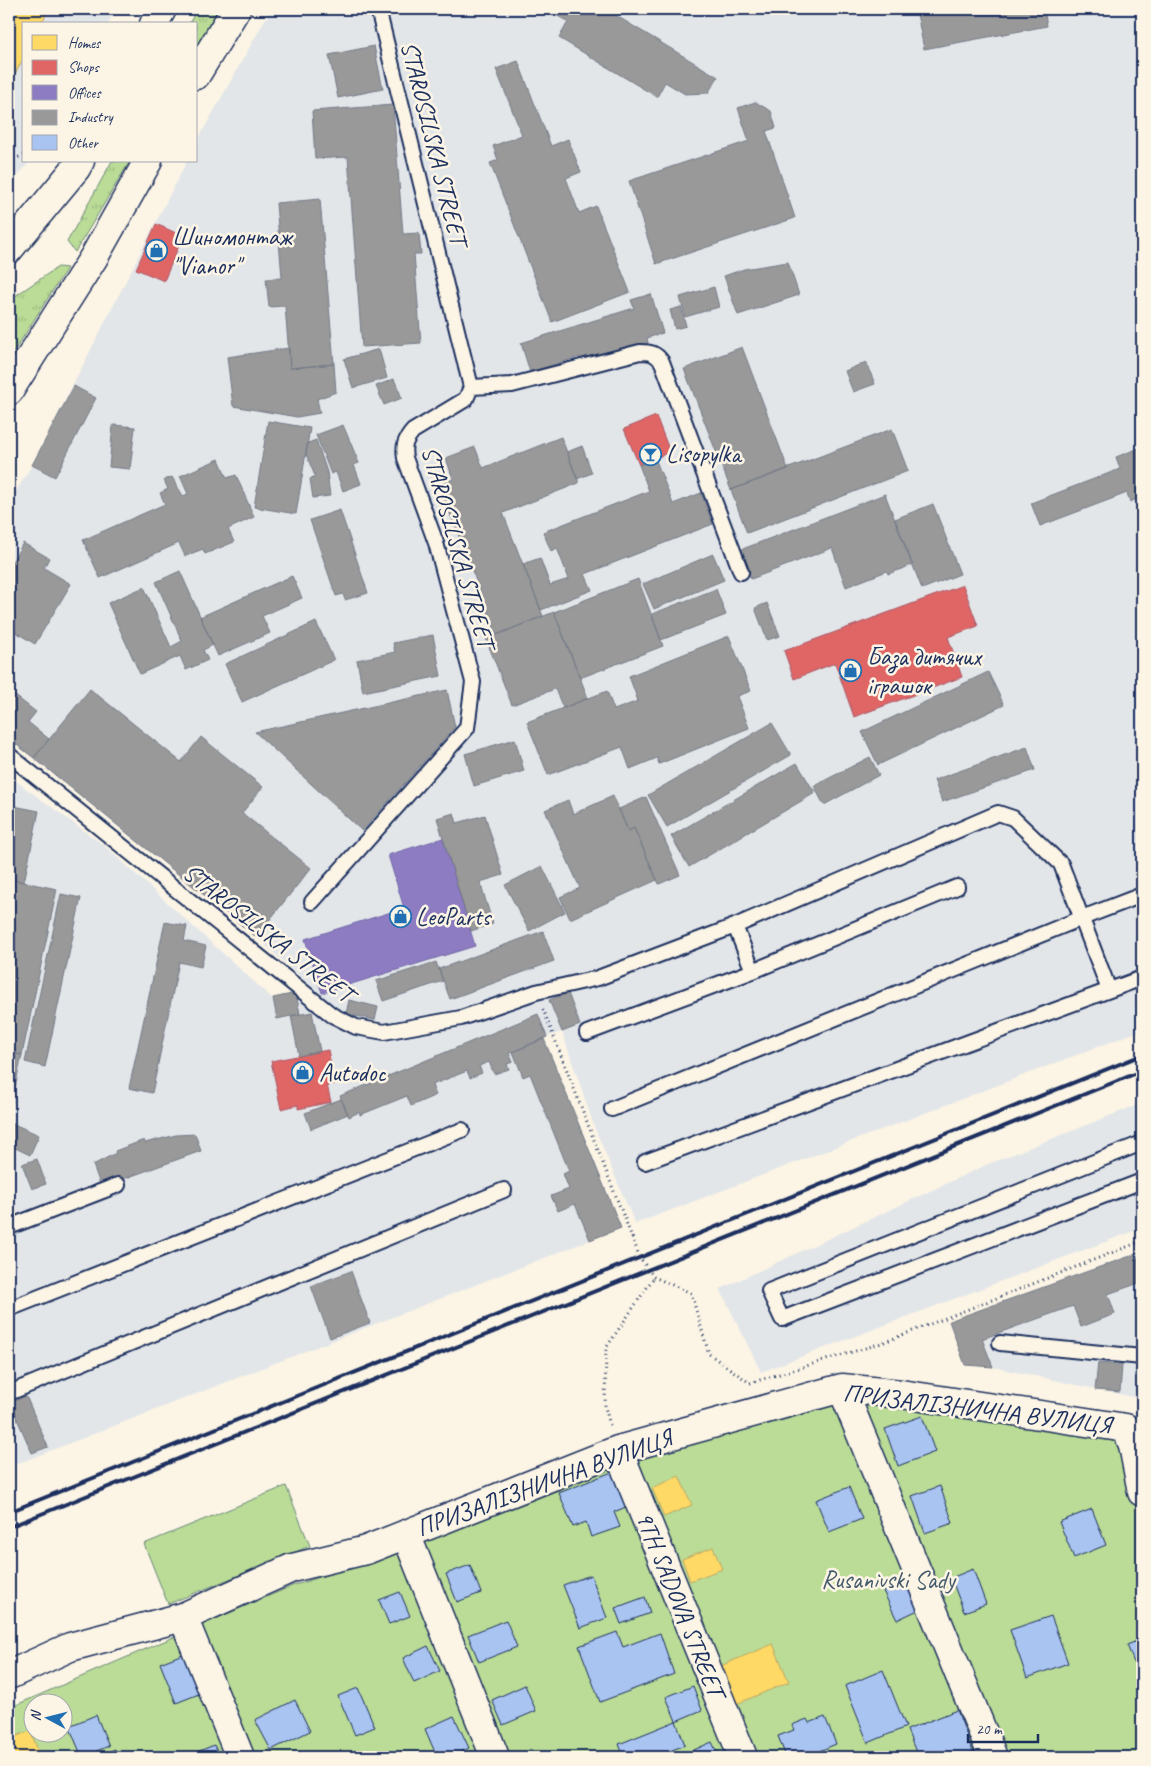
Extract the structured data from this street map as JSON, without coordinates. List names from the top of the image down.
{
  "streets": {
    "street": ["ПРИЗАЛІЗНИЧНА ВУЛИЦЯ", "9TH SADOVA STREET"],
    "lane": ["STAROSILSKA STREET"]
  },
  "crossings": [
    ["ПРИЗАЛІЗНИЧНА ВУЛИЦЯ", "9TH SADOVA STREET"]
  ],
  "parks": ["Rusanivski Sady"],
  "places": {
    "shop": [
      "Шиномонтаж \"Vianor\"",
      "База дитячих іграшок",
      "LeoParts",
      "Autodoc"
    ],
    "bar": ["Lisopylka"]
  },
  "legend": [
    "Homes",
    "Shops",
    "Offices",
    "Industry",
    "Other"
  ],
  "scale_bar": "20 m",
  "north": "left"
}
